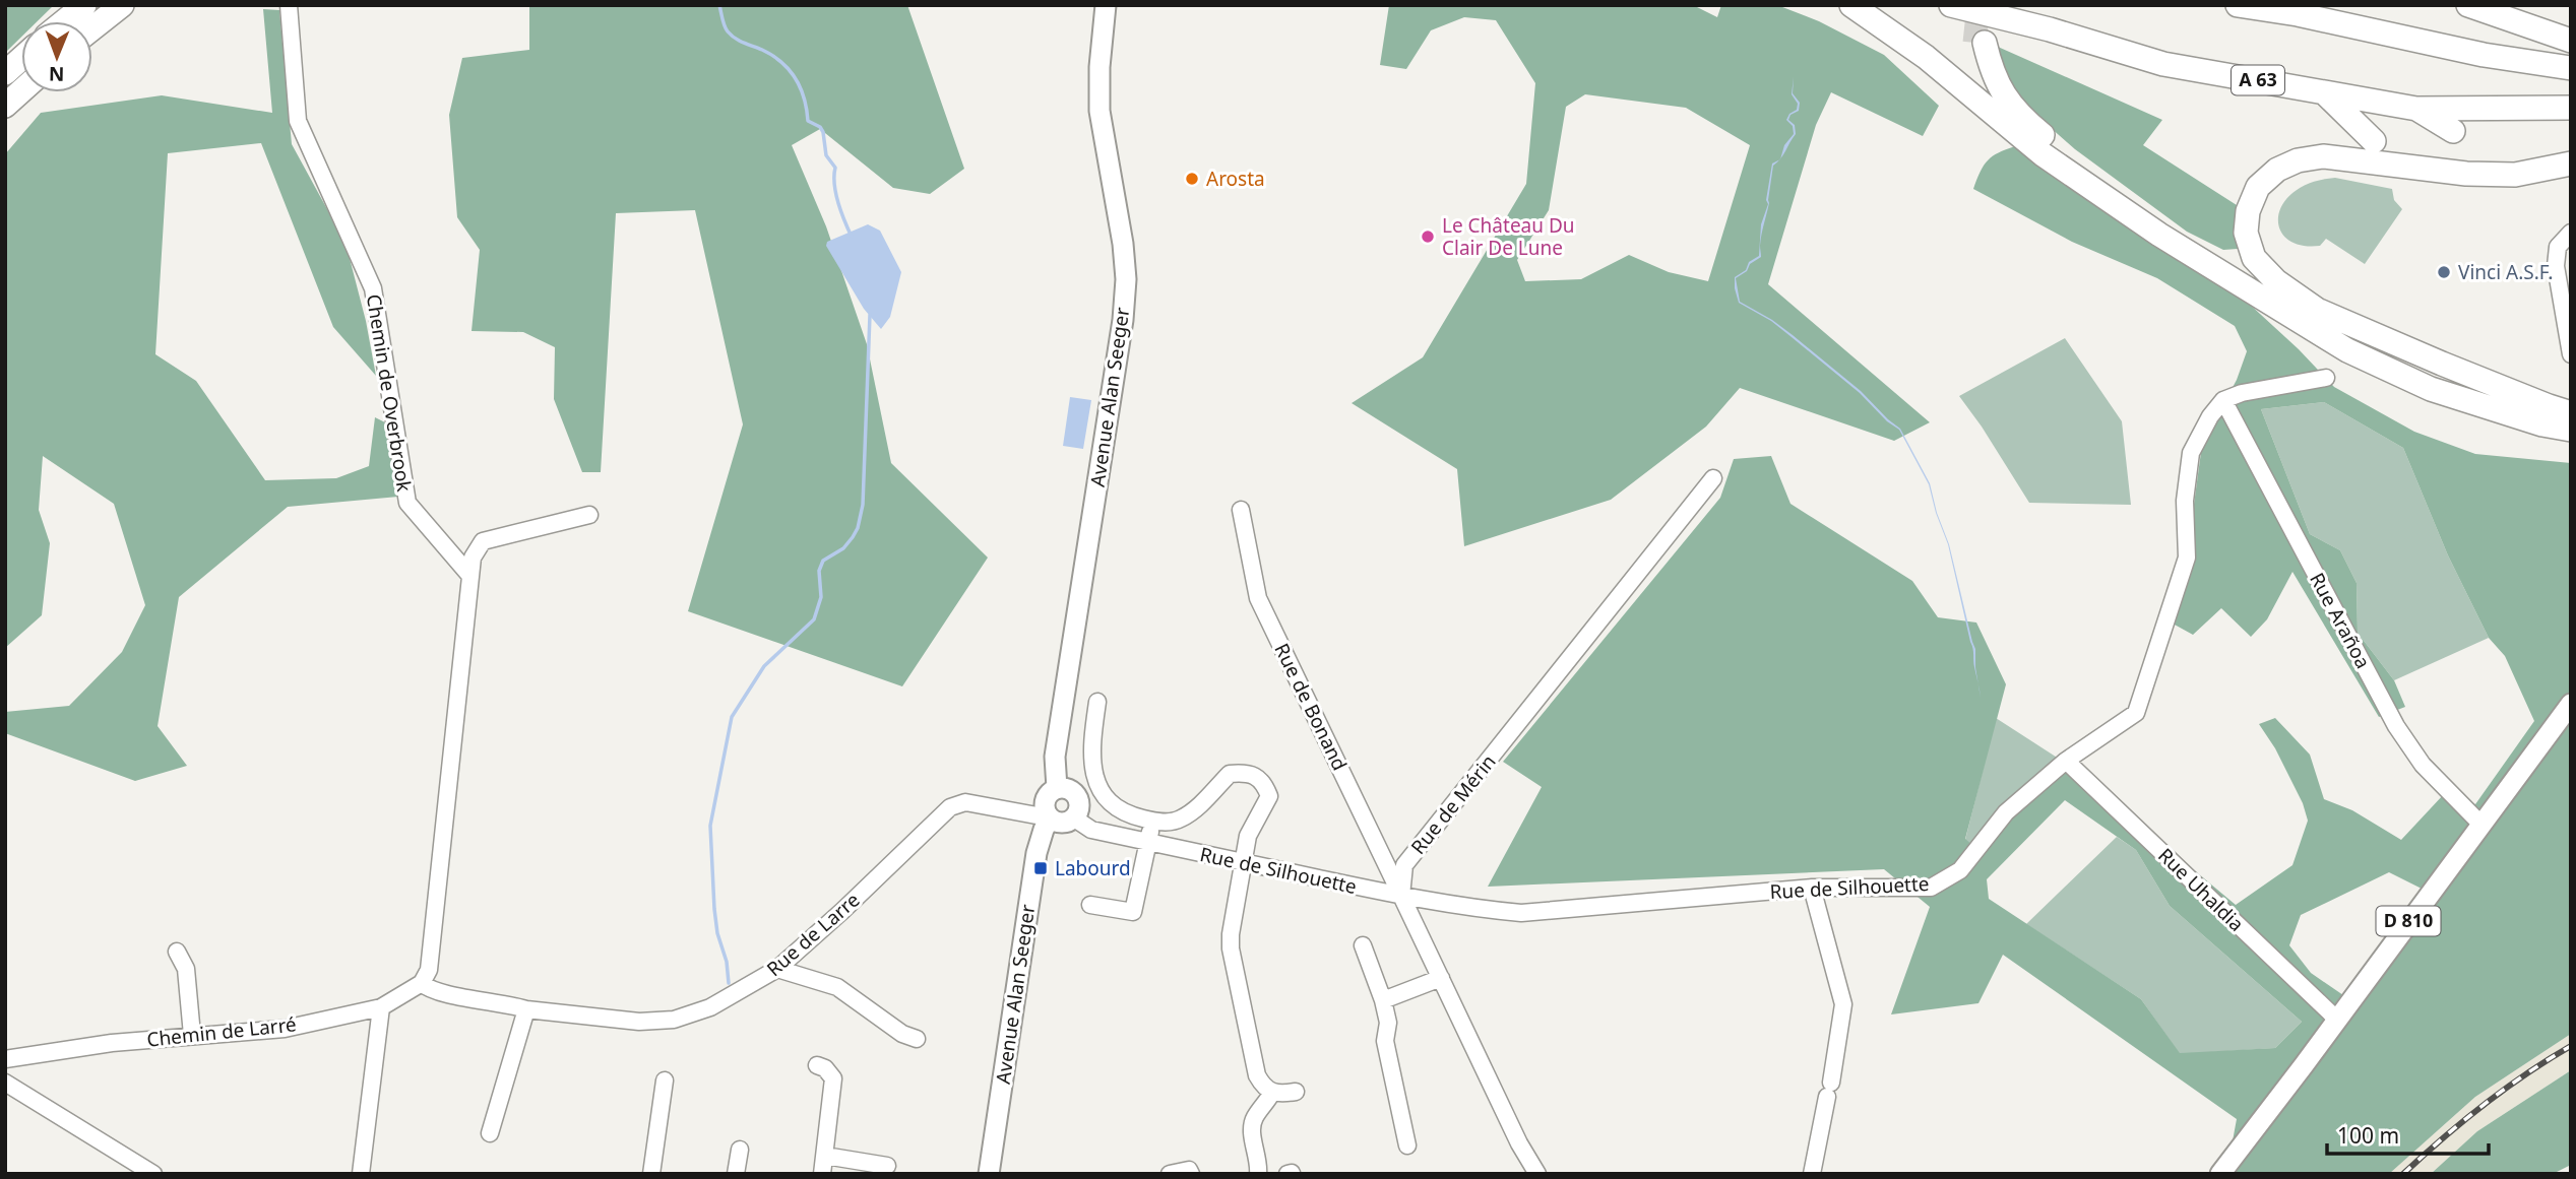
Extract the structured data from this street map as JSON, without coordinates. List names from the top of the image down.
{
  "streets": {
    "highway": ["A 63"],
    "main road": ["Avenue Alan Seeger", "D 810"],
    "street": [
      "Chemin de Overbrook",
      "Rue Arañoa",
      "Rue de Bonand",
      "Rue de Mérin",
      "Rue de Silhouette",
      "Rue Uhaldia",
      "Rue de Larre",
      "Chemin de Larré"
    ]
  },
  "crossings": [
    ["Avenue Alan Seeger", "Rue de Silhouette"],
    ["Avenue Alan Seeger", "Rue de Larre"],
    ["Rue Arañoa", "Rue de Silhouette"],
    ["Rue Arañoa", "D 810"],
    ["Rue de Bonand", "Rue de Mérin"],
    ["Rue de Bonand", "Rue de Silhouette"],
    ["Rue de Mérin", "Rue de Silhouette"],
    ["Rue de Silhouette", "Rue Uhaldia"],
    ["Rue de Silhouette", "Rue de Larre"],
    ["Rue Uhaldia", "D 810"]
  ],
  "places": {
    "other": ["Arosta", "Le Château Du Clair De Lune", "Vinci A.S.F."],
    "transit": ["Labourd"]
  },
  "scale_bar": "100 m",
  "north": "bottom"
}
